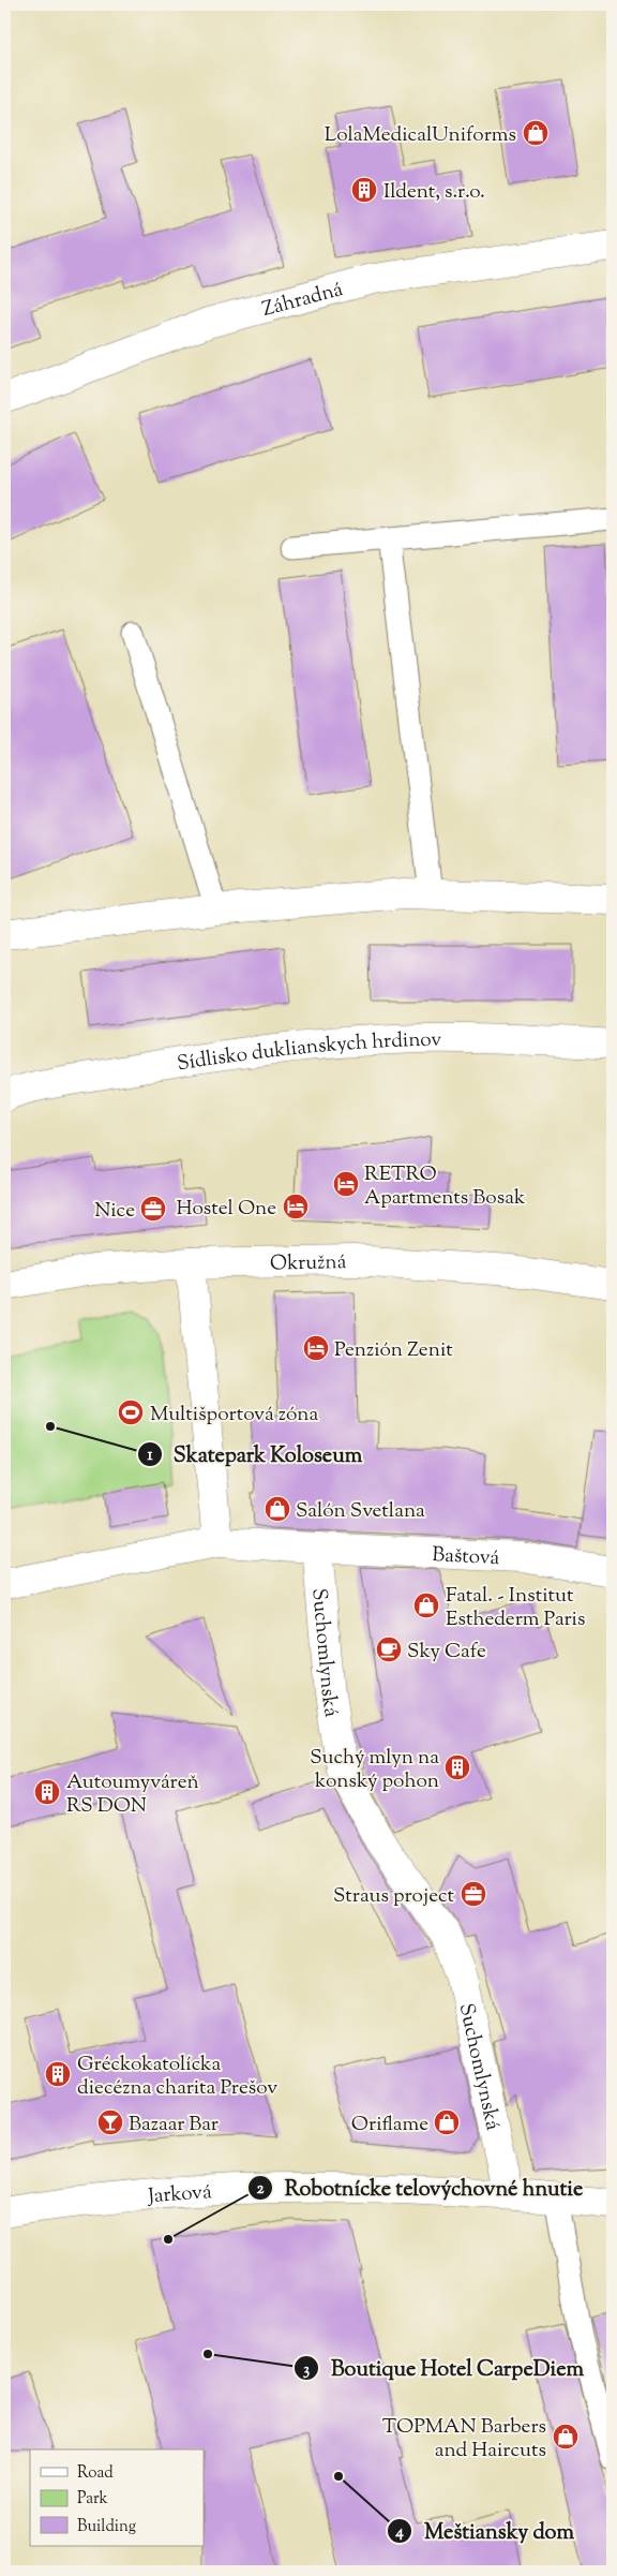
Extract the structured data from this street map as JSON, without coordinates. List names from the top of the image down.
{
  "streets": {
    "street": [
      "Záhradná",
      "Sídlisko duklianskych hrdinov",
      "Okružná",
      "Baštová",
      "Suchomlynská",
      "Jarková"
    ]
  },
  "crossings": [
    ["Baštová", "Suchomlynská"],
    ["Suchomlynská", "Jarková"]
  ],
  "places": {
    "shop": [
      "LolaMedicalUniforms",
      "Salón Svetlana",
      "Fatal. - Institut Esthederm Paris",
      "Oriflame",
      "TOPMAN Barbers and Haircuts"
    ],
    "building": [
      "Ildent, s.r.o.",
      "Suchý mlyn na konský pohon",
      "Autoumyváreň RS DON",
      "Gréckokatolícka diecézna charita Prešov"
    ],
    "hotel": ["RETRO Apartments Bosak", "Hostel One", "Penzión Zenit"],
    "office": ["Nice", "Straus project"],
    "sports": ["Multišportová zóna"],
    "other": [
      "Skatepark Koloseum",
      "Robotnícke telovýchovné hnutie",
      "Boutique Hotel CarpeDiem",
      "Meštiansky dom"
    ],
    "cafe": ["Sky Cafe"],
    "bar": ["Bazaar Bar"]
  },
  "legend": ["Road", "Park", "Building"]
}
